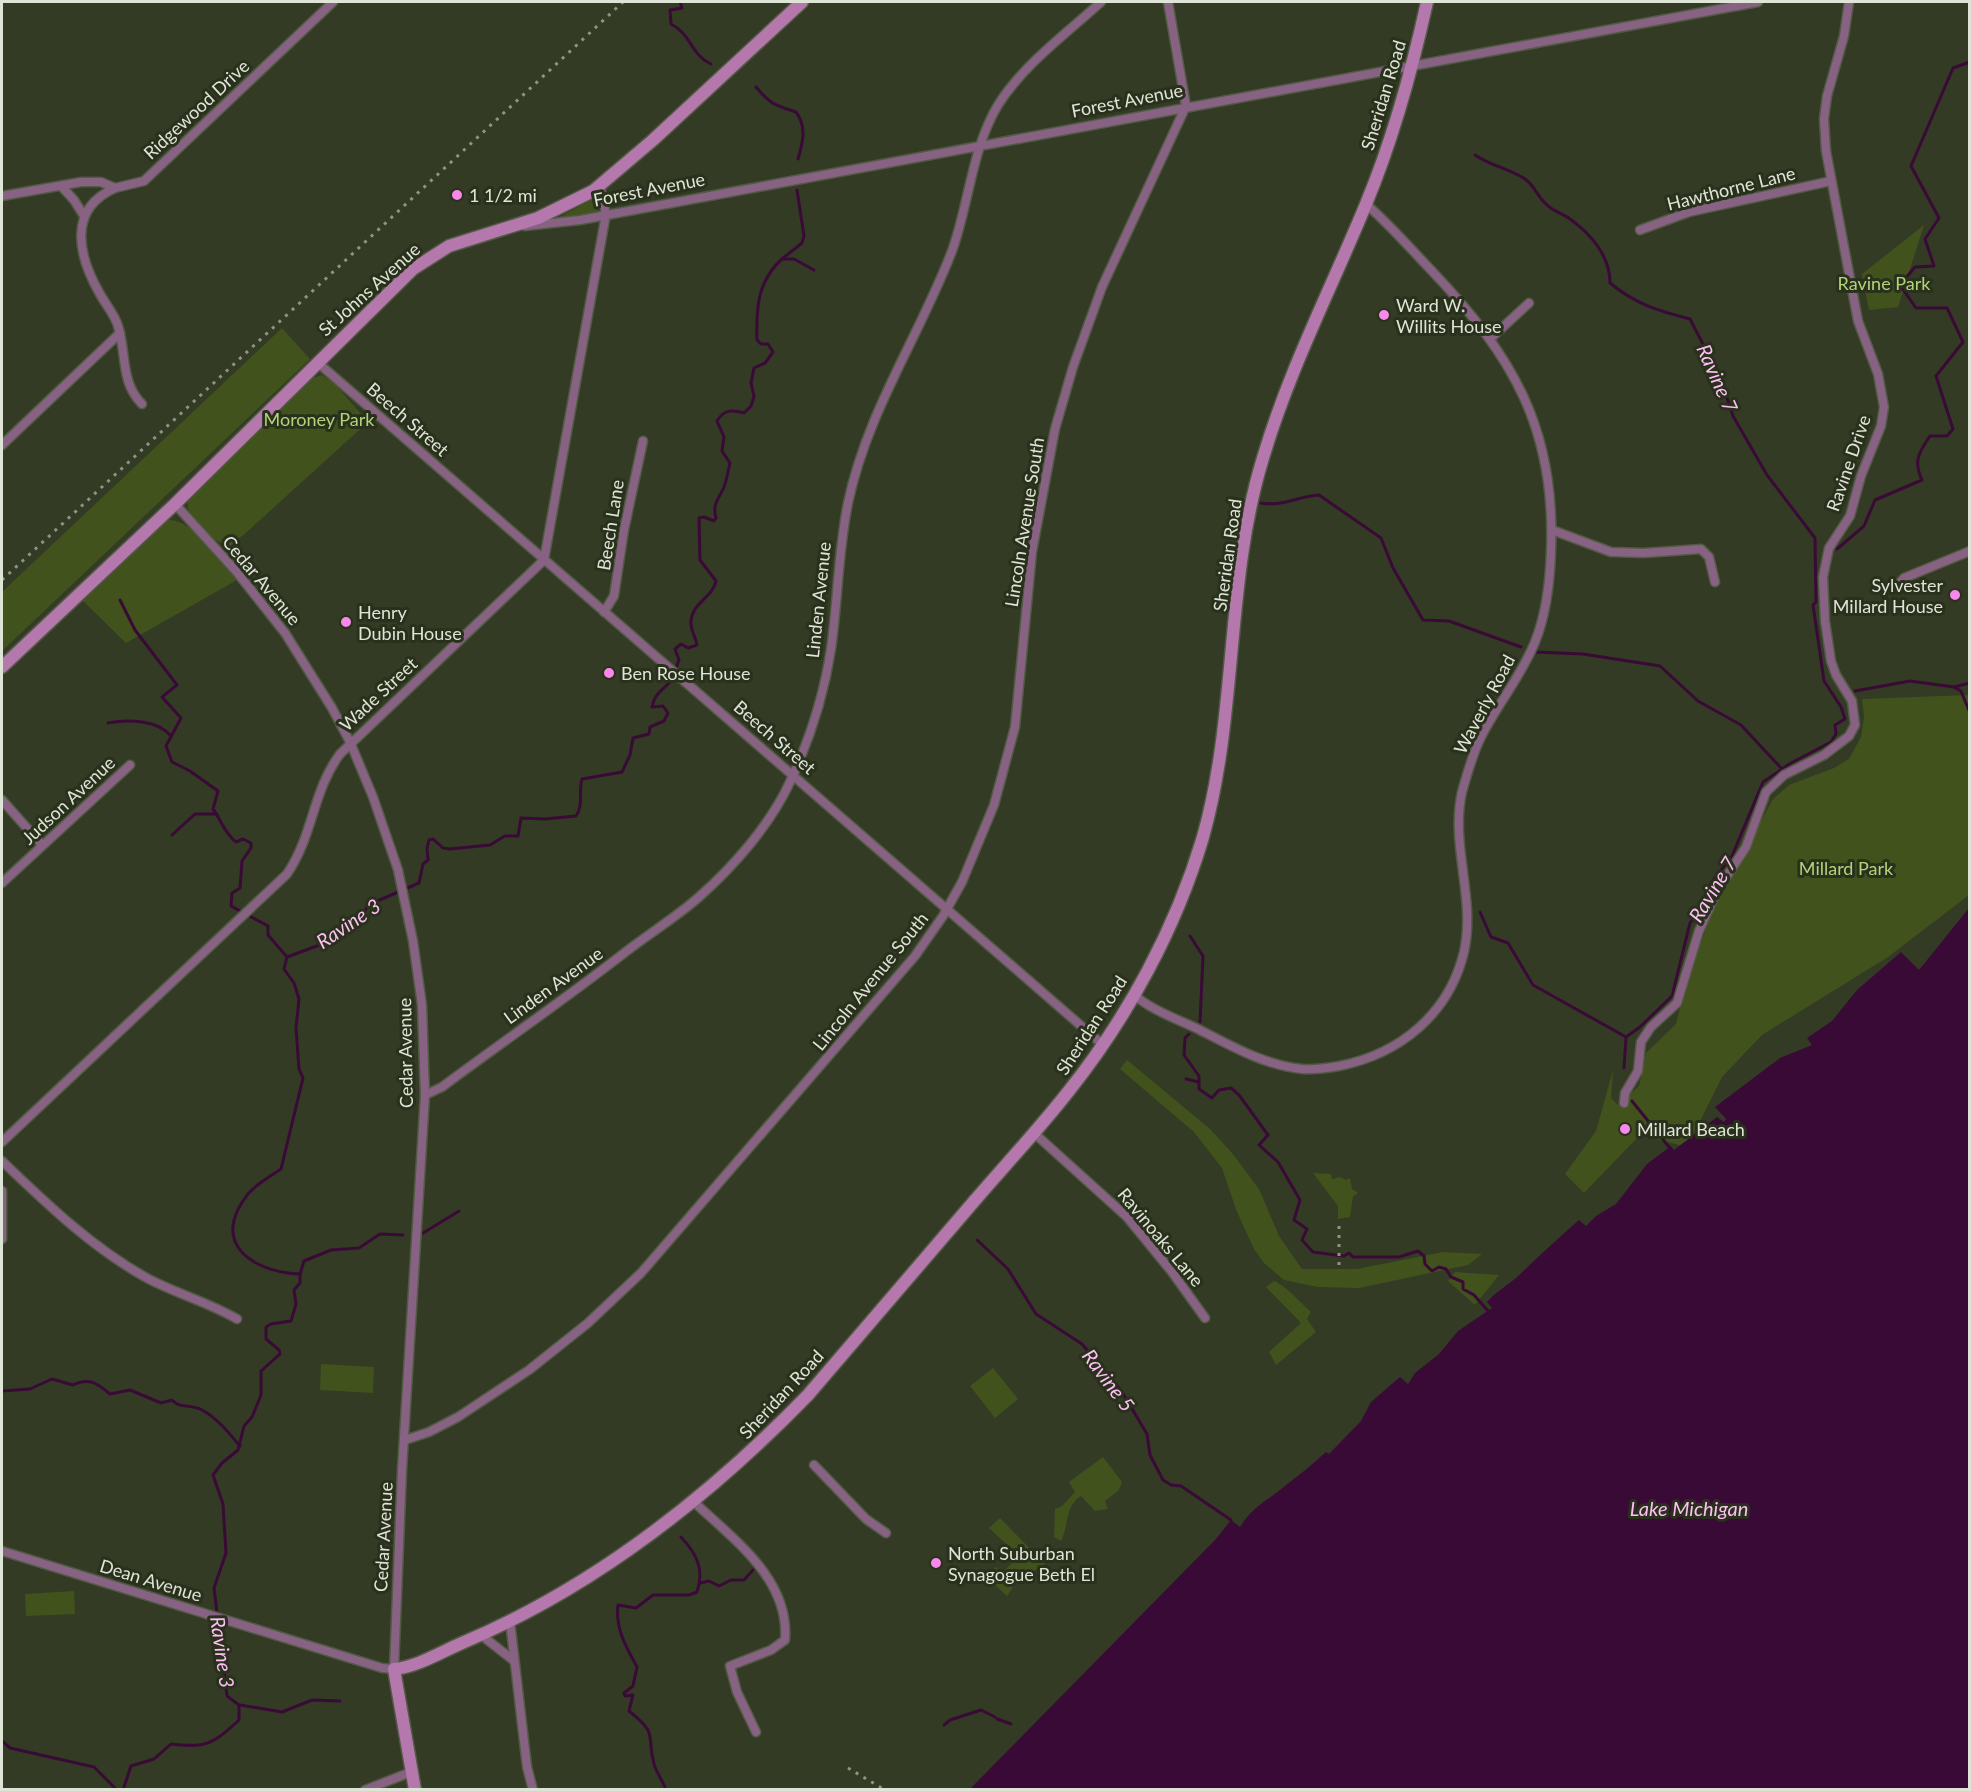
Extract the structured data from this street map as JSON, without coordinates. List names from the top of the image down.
{
  "streets": {
    "street": [
      "Sheridan Road",
      "Forest Avenue",
      "Ridgewood Drive",
      "Hawthorne Lane",
      "St Johns Avenue",
      "Beech Street",
      "Ravine Drive",
      "Lincoln Avenue South",
      "Beech Lane",
      "Cedar Avenue",
      "Linden Avenue",
      "Wade Street",
      "Waverly Road",
      "Judson Avenue",
      "Ravinoaks Lane",
      "Dean Avenue"
    ]
  },
  "crossings": [
    ["Sheridan Road", "Forest Avenue"],
    ["Sheridan Road", "Beech Street"],
    ["Sheridan Road", "Cedar Avenue"],
    ["Sheridan Road", "Waverly Road"],
    ["Sheridan Road", "Ravinoaks Lane"],
    ["Sheridan Road", "Dean Avenue"],
    ["Forest Avenue", "St Johns Avenue"],
    ["Forest Avenue", "Lincoln Avenue South"],
    ["Forest Avenue", "Linden Avenue"],
    ["Hawthorne Lane", "Ravine Drive"],
    ["St Johns Avenue", "Beech Street"],
    ["St Johns Avenue", "Cedar Avenue"],
    ["Beech Street", "Lincoln Avenue South"],
    ["Beech Street", "Beech Lane"],
    ["Beech Street", "Linden Avenue"],
    ["Beech Street", "Wade Street"],
    ["Lincoln Avenue South", "Cedar Avenue"],
    ["Cedar Avenue", "Linden Avenue"],
    ["Cedar Avenue", "Wade Street"],
    ["Cedar Avenue", "Dean Avenue"]
  ],
  "water": [
    "Ravine 7",
    "Ravine 3",
    "Ravine 5",
    "Lake Michigan"
  ],
  "parks": ["Ravine Park", "Moroney Park", "Millard Park"],
  "places": [
    "1 1/2 mi",
    "Ward W. Willits House",
    "Sylvester Millard House",
    "Henry Dubin House",
    "Ben Rose House",
    "Millard Beach",
    "North Suburban Synagogue Beth El"
  ]
}
